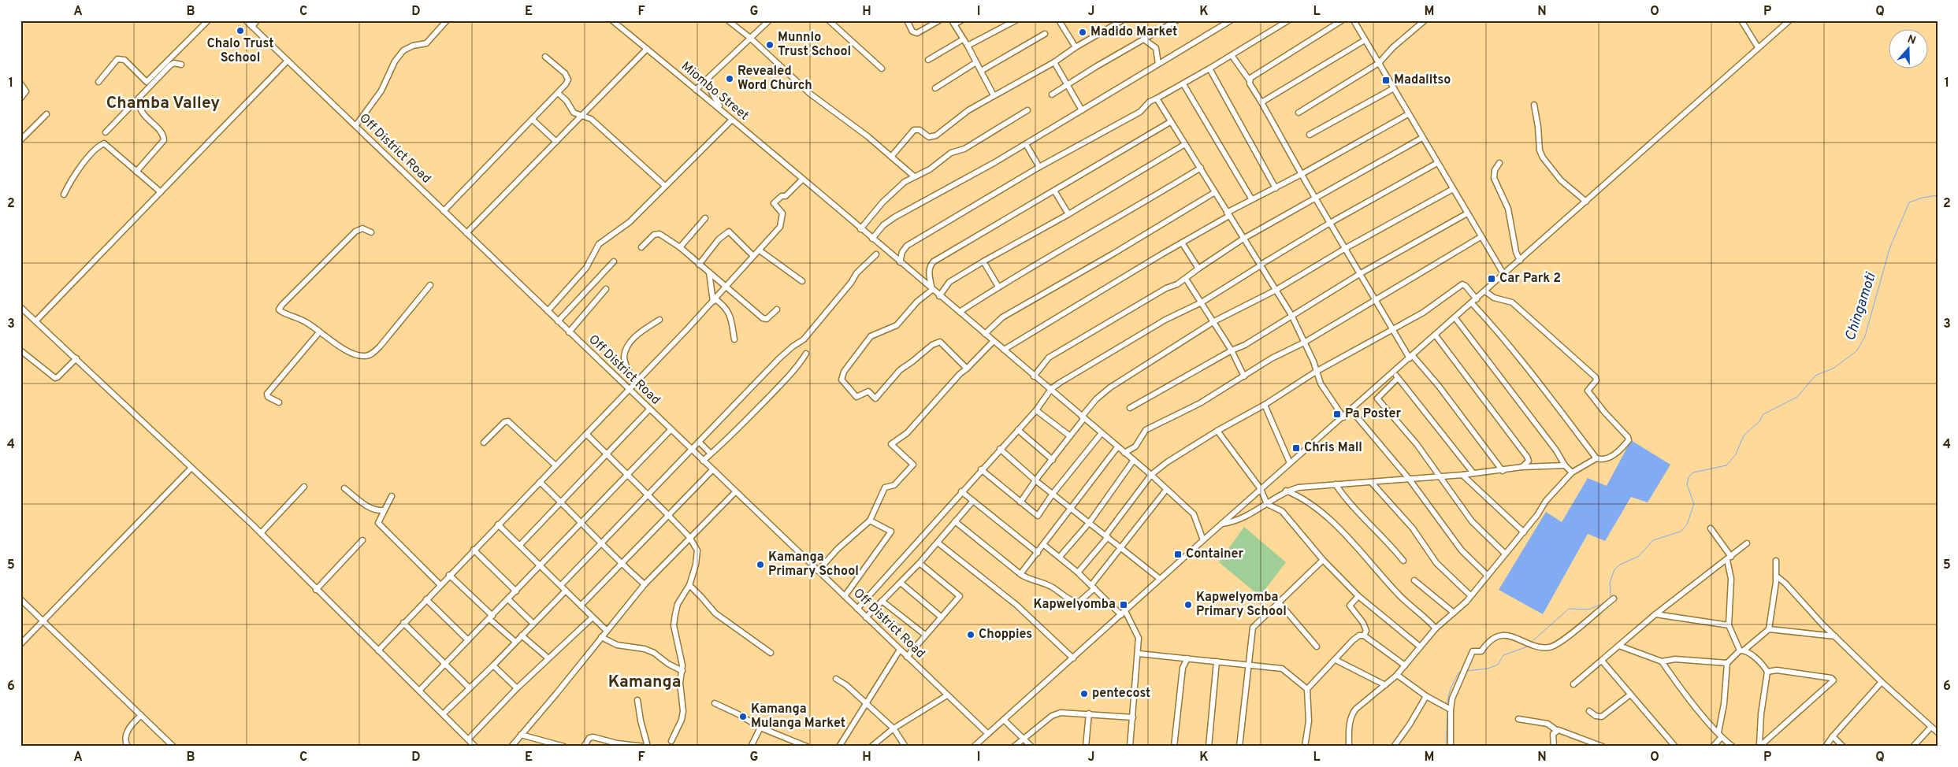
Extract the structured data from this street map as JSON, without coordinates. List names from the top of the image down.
{
  "streets": {
    "street": ["Miombo Street", "Off District Road"]
  },
  "districts": ["Chamba Valley", "Kamanga"],
  "water": ["Chingamoti"],
  "places": {
    "other": [
      "Chalo Trust School",
      "Madido Market",
      "Munnlo Trust School",
      "Revealed Word Church",
      "Kamanga Primary School",
      "Kapwelyomba Primary School",
      "Choppies",
      "pentecost",
      "Kamanga Mulanga Market"
    ],
    "transit": [
      "Madalitso",
      "Car Park 2",
      "Pa Poster",
      "Chris Mall",
      "Container",
      "Kapwelyomba"
    ]
  },
  "north": "top",
  "grid": {
    "columns": [
      "A",
      "B",
      "C",
      "D",
      "E",
      "F",
      "G",
      "H",
      "I",
      "J",
      "K",
      "L",
      "M",
      "N",
      "O",
      "P",
      "Q"
    ],
    "rows": [
      "1",
      "2",
      "3",
      "4",
      "5",
      "6"
    ]
  }
}
